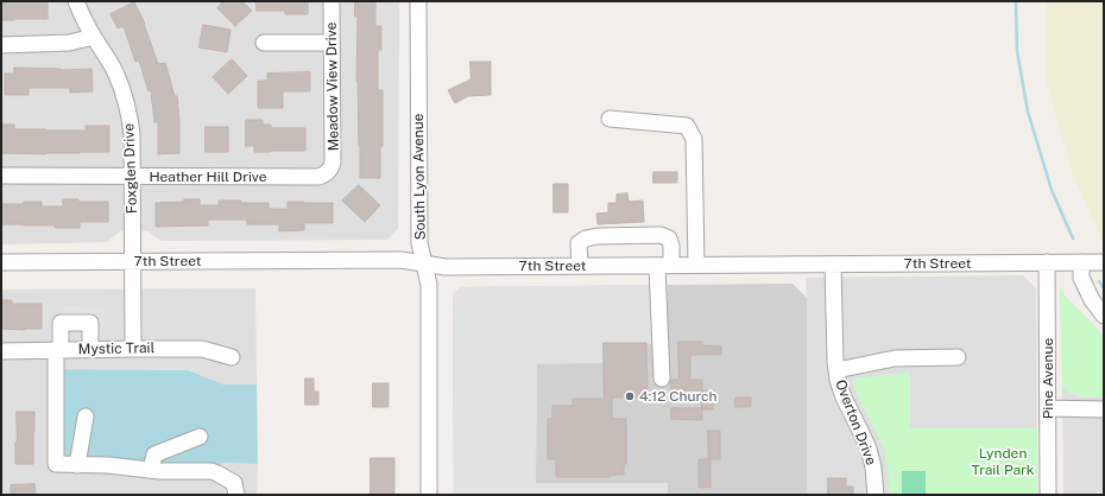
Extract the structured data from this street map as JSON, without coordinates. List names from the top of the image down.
{
  "streets": {
    "street": [
      "Meadow View Drive",
      "Foxglen Drive",
      "Heather Hill Drive",
      "South Lyon Avenue",
      "7th Street",
      "Mystic Trail",
      "Pine Avenue",
      "Overton Drive"
    ]
  },
  "crossings": [
    ["Meadow View Drive", "Heather Hill Drive"],
    ["Foxglen Drive", "Heather Hill Drive"],
    ["Foxglen Drive", "7th Street"],
    ["Foxglen Drive", "Mystic Trail"],
    ["South Lyon Avenue", "7th Street"],
    ["7th Street", "Pine Avenue"],
    ["7th Street", "Overton Drive"]
  ],
  "parks": ["Lynden Trail Park"],
  "places": ["4:12 Church"]
}
